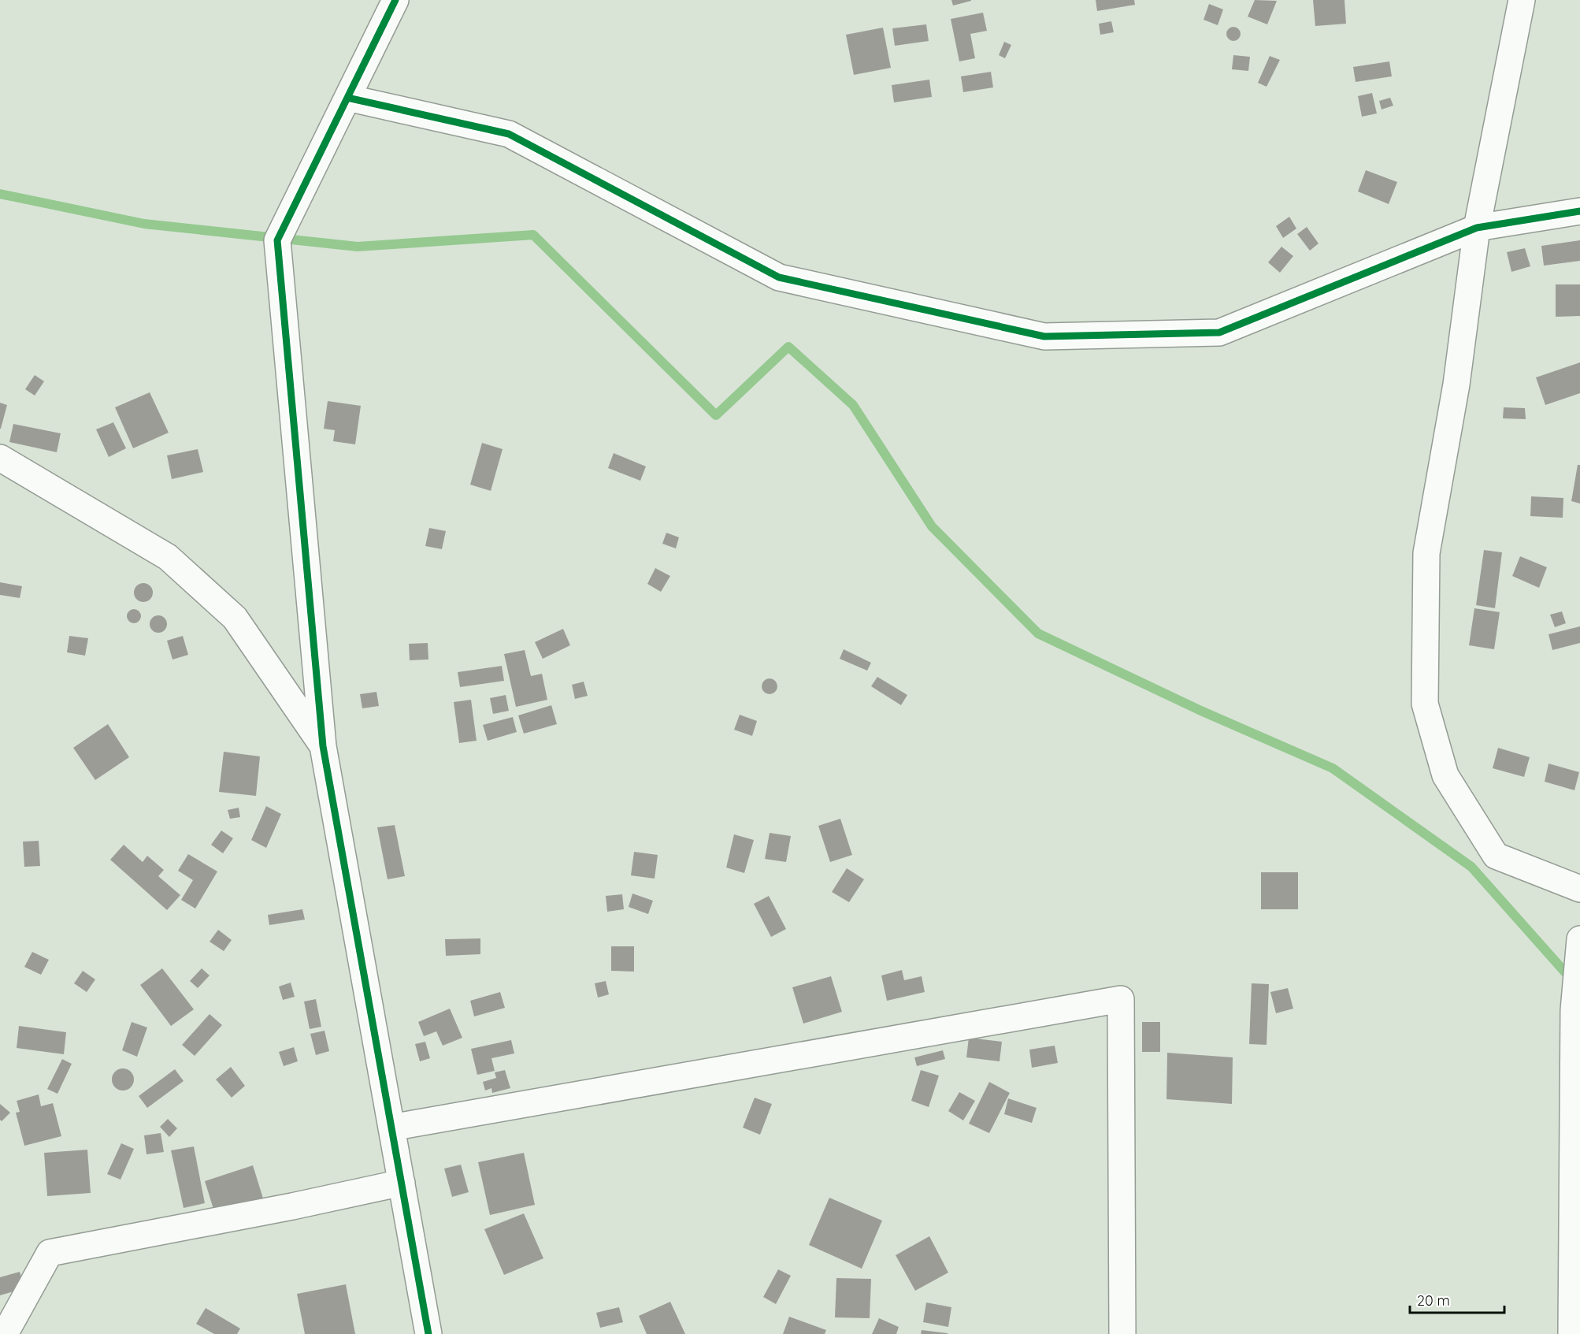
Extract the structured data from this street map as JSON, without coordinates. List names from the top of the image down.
{
  "scale_bar": "20 m"
}
